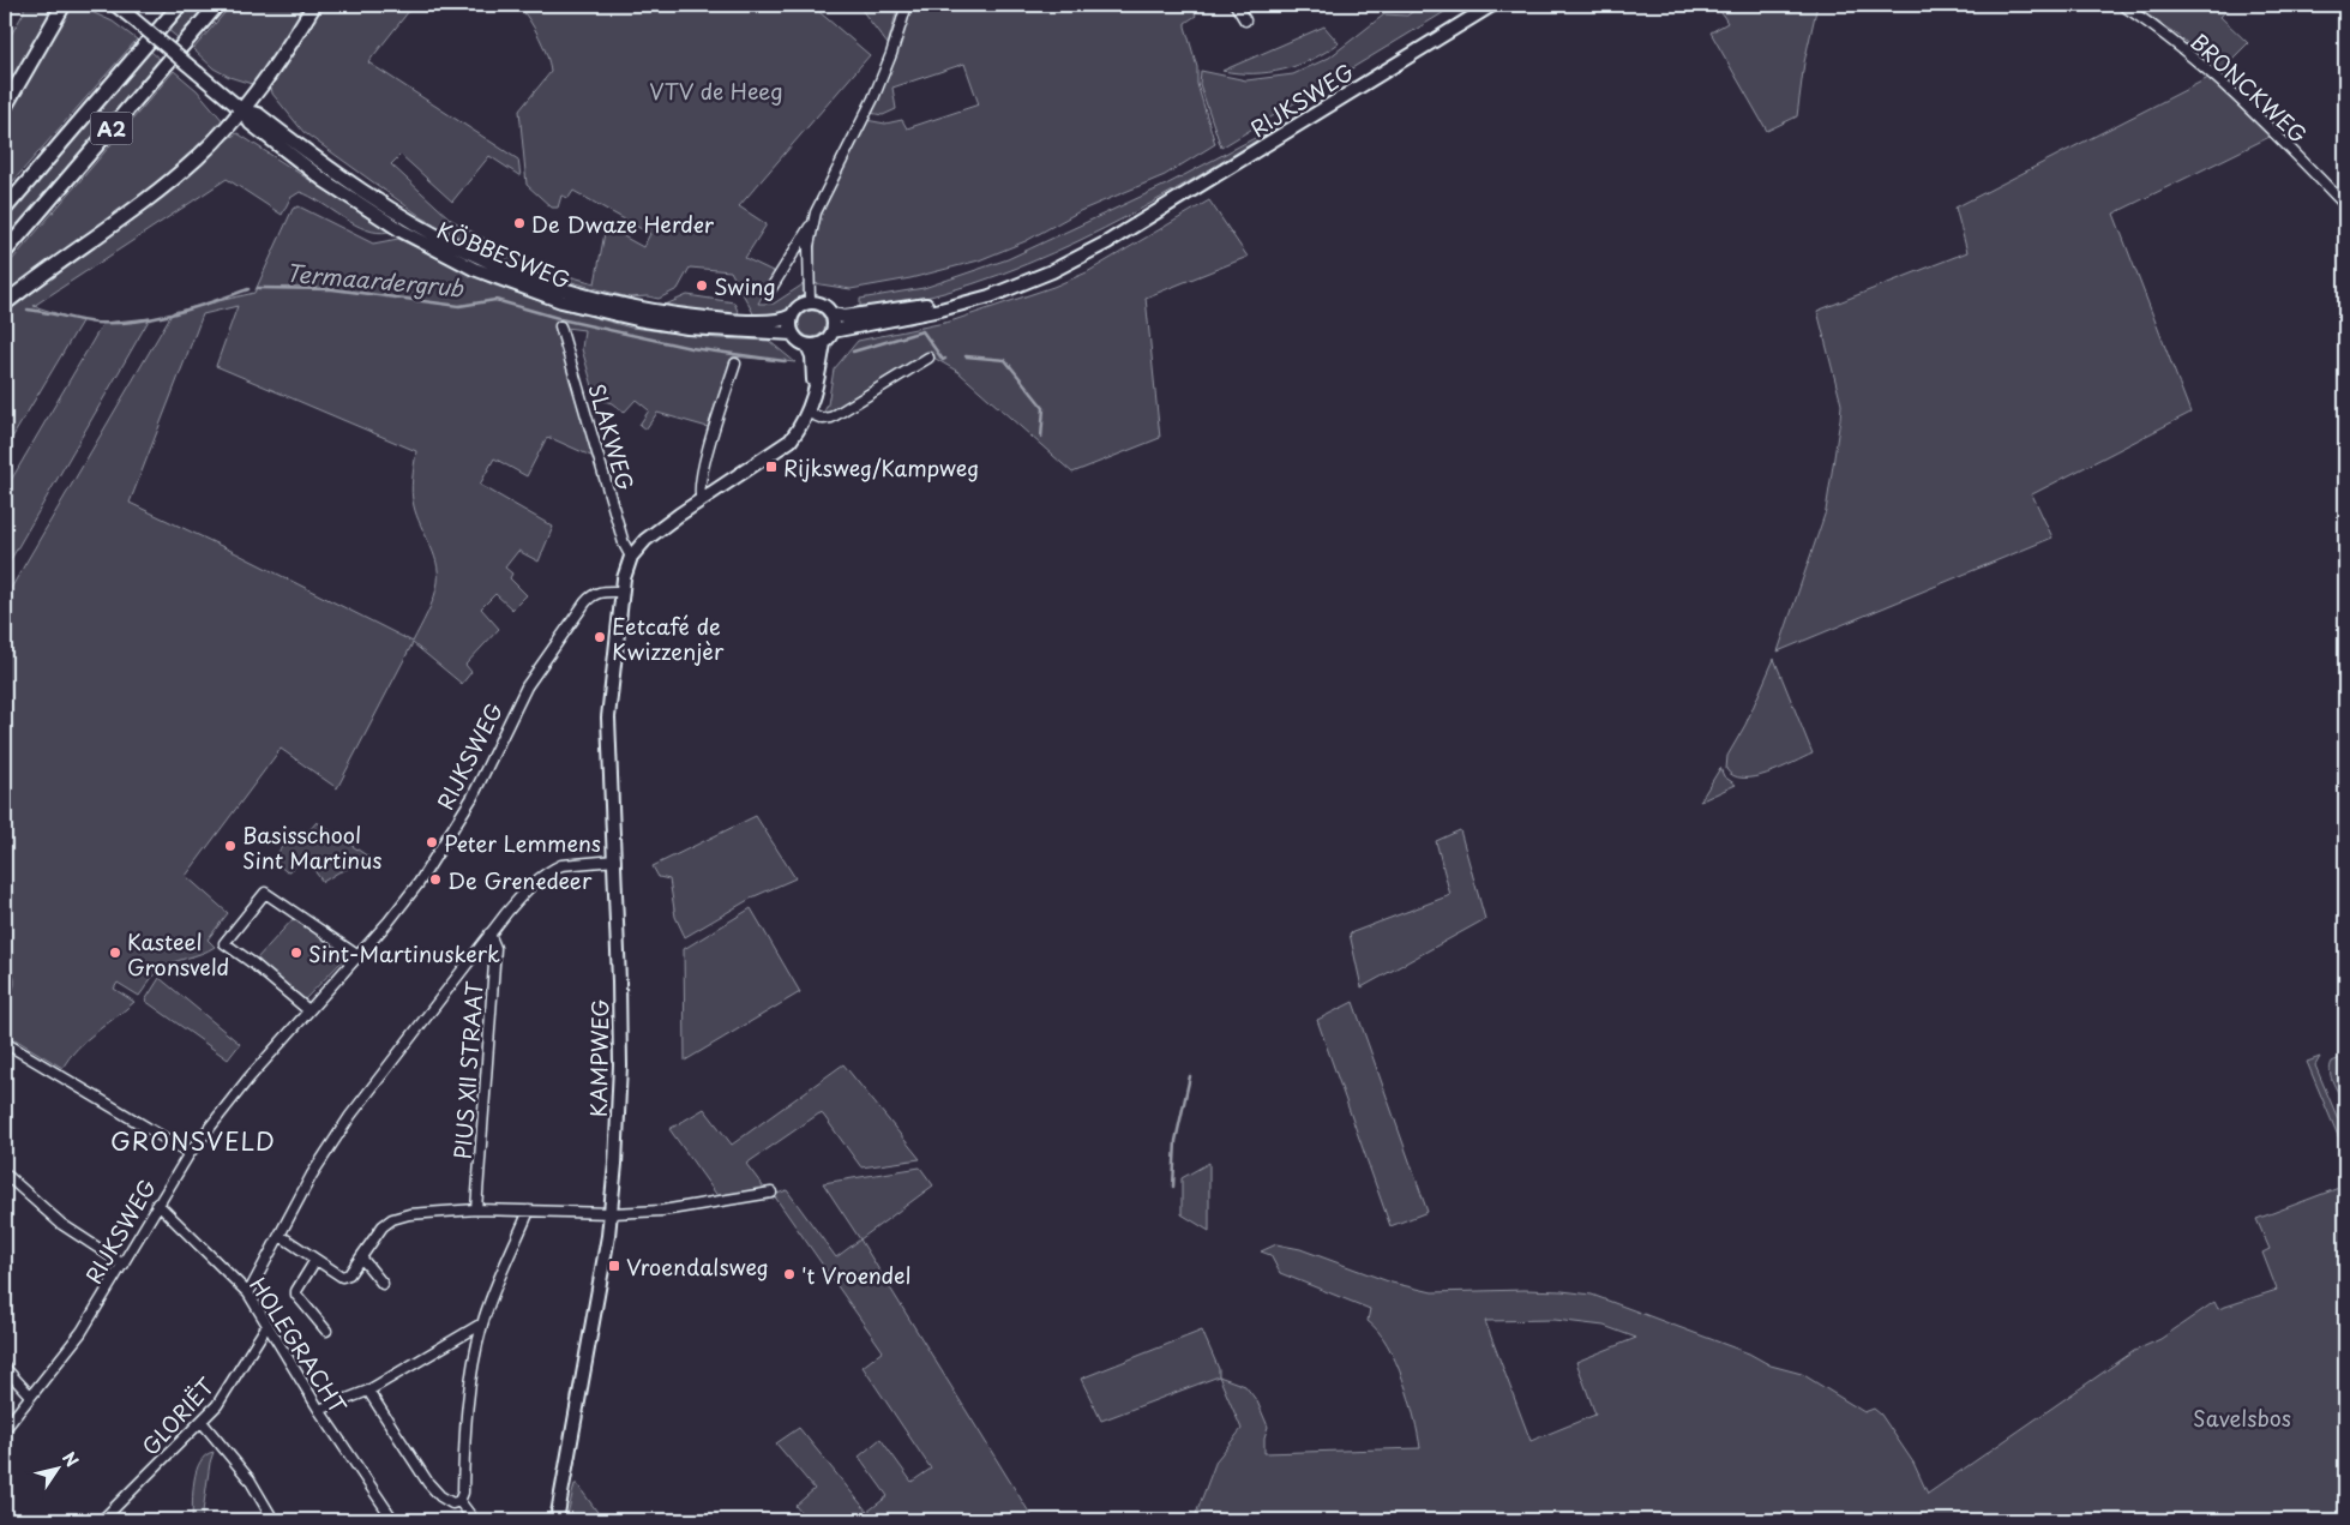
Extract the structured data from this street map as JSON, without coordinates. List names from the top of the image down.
{
  "streets": {
    "highway": ["A2"],
    "main road": ["RIJKSWEG", "KÖBBESWEG", "KAMPWEG"],
    "street": [
      "BRONCKWEG",
      "SLAKWEG",
      "PIUS XII STRAAT",
      "HOLEGRACHT",
      "GLORIËT"
    ]
  },
  "crossings": [
    ["RIJKSWEG", "KÖBBESWEG"],
    ["RIJKSWEG", "KAMPWEG"],
    ["RIJKSWEG", "HOLEGRACHT"],
    ["HOLEGRACHT", "GLORIËT"]
  ],
  "districts": ["GRONSVELD"],
  "water": ["Termaardergrub"],
  "parks": ["VTV de Heeg", "Savelsbos"],
  "places": {
    "other": [
      "De Dwaze Herder",
      "Swing",
      "Eetcafé de Kwizzenjèr",
      "Peter Lemmens",
      "Basisschool Sint Martinus",
      "De Grenedeer",
      "Kasteel Gronsveld",
      "Sint-Martinuskerk",
      "'t Vroendel"
    ],
    "transit": ["Rijksweg/Kampweg", "Vroendalsweg"]
  },
  "north": "top right"
}
